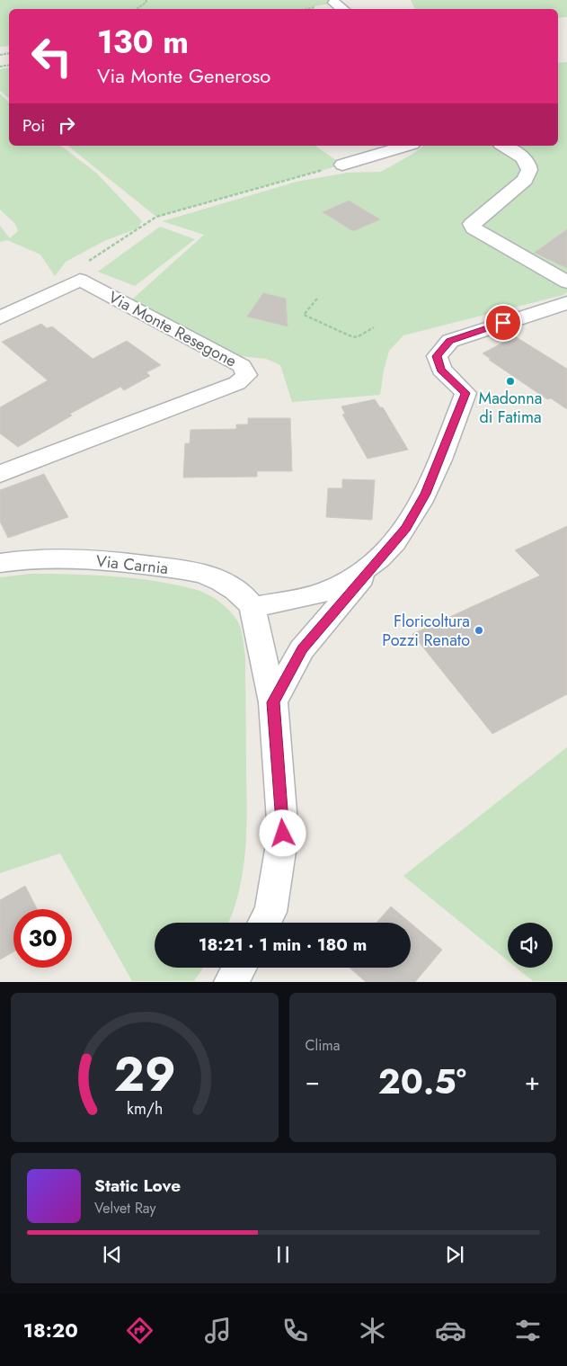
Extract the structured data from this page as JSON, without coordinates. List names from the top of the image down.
{
  "streets": {
    "street": ["Via Monte Resegone", "Via Carnia"]
  },
  "places": ["Madonna di Fatima", "Floricoltura Pozzi Renato"],
  "page": {
    "turn": ["130 m", "Via Monte Generoso"],
    "then": "Poi",
    "limit": "30",
    "trip": "18:21 · 1 min · 180 m",
    "tile": "Clima",
    "heat": ["−", "20.5°", "+"],
    "song": ["Static Love", "Velvet Ray"],
    "tabs": "18:20",
    "gauge": ["29", "km/h"]
  }
}
